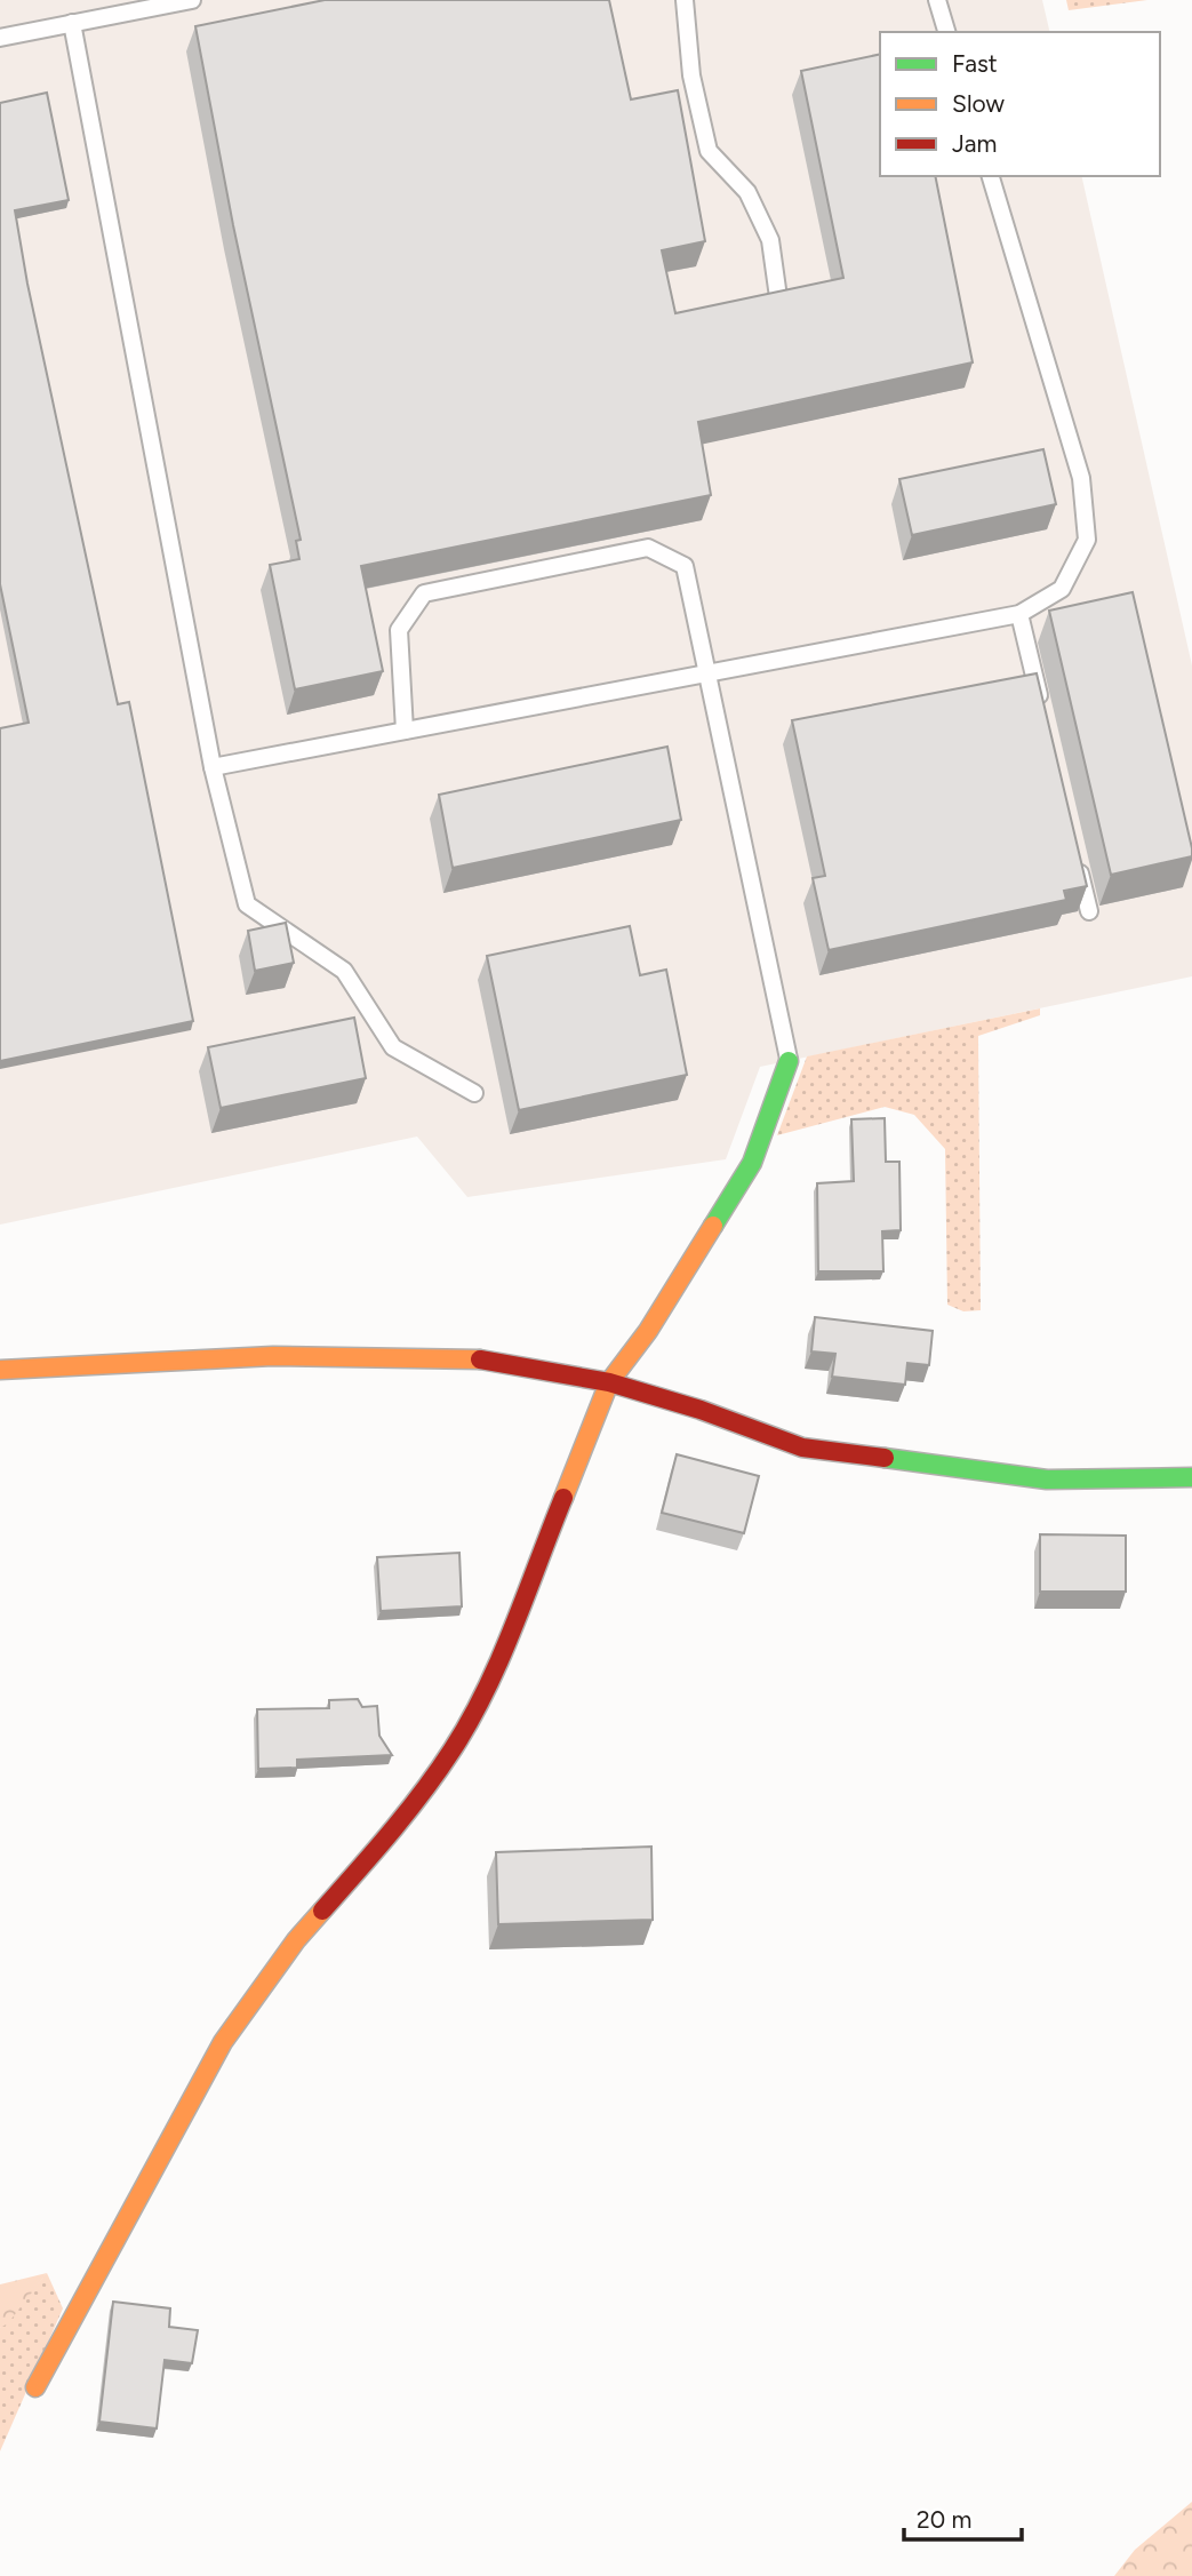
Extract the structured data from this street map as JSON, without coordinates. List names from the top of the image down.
{
  "legend": ["Fast", "Slow", "Jam"],
  "scale_bar": "20 m"
}
